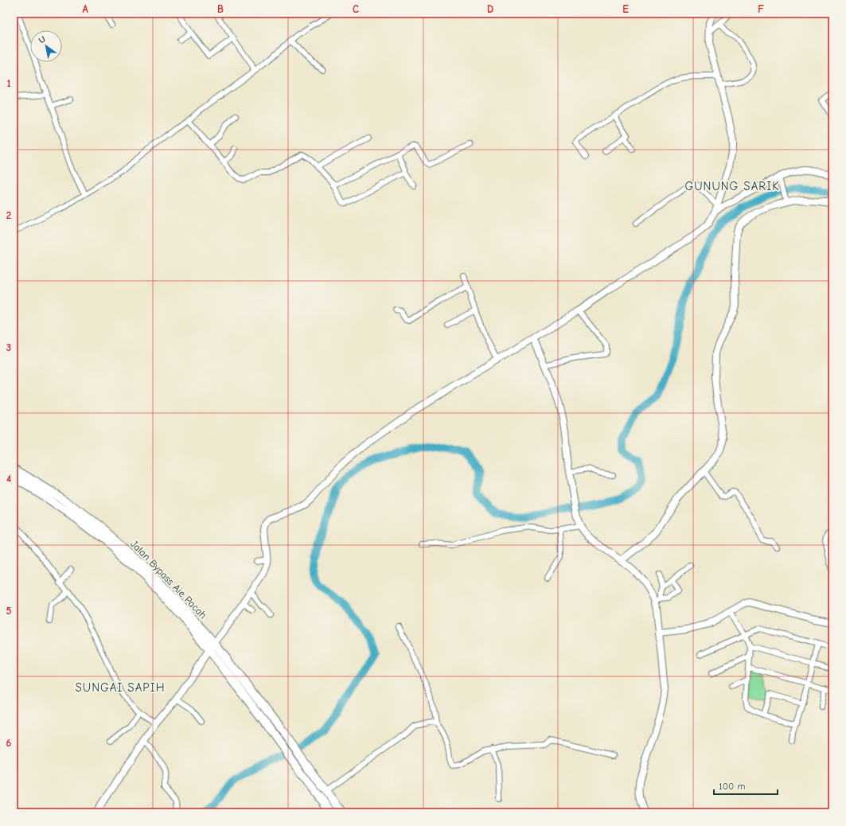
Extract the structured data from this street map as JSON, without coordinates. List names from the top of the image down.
{
  "streets": {
    "highway": ["Jalan Bypass Aie Pacah"]
  },
  "districts": ["GUNUNG SARIK", "SUNGAI SAPIH"],
  "scale_bar": "100 m",
  "north": "top left",
  "grid": {
    "columns": [
      "A",
      "B",
      "C",
      "D",
      "E",
      "F"
    ],
    "rows": [
      "1",
      "2",
      "3",
      "4",
      "5",
      "6"
    ]
  }
}
